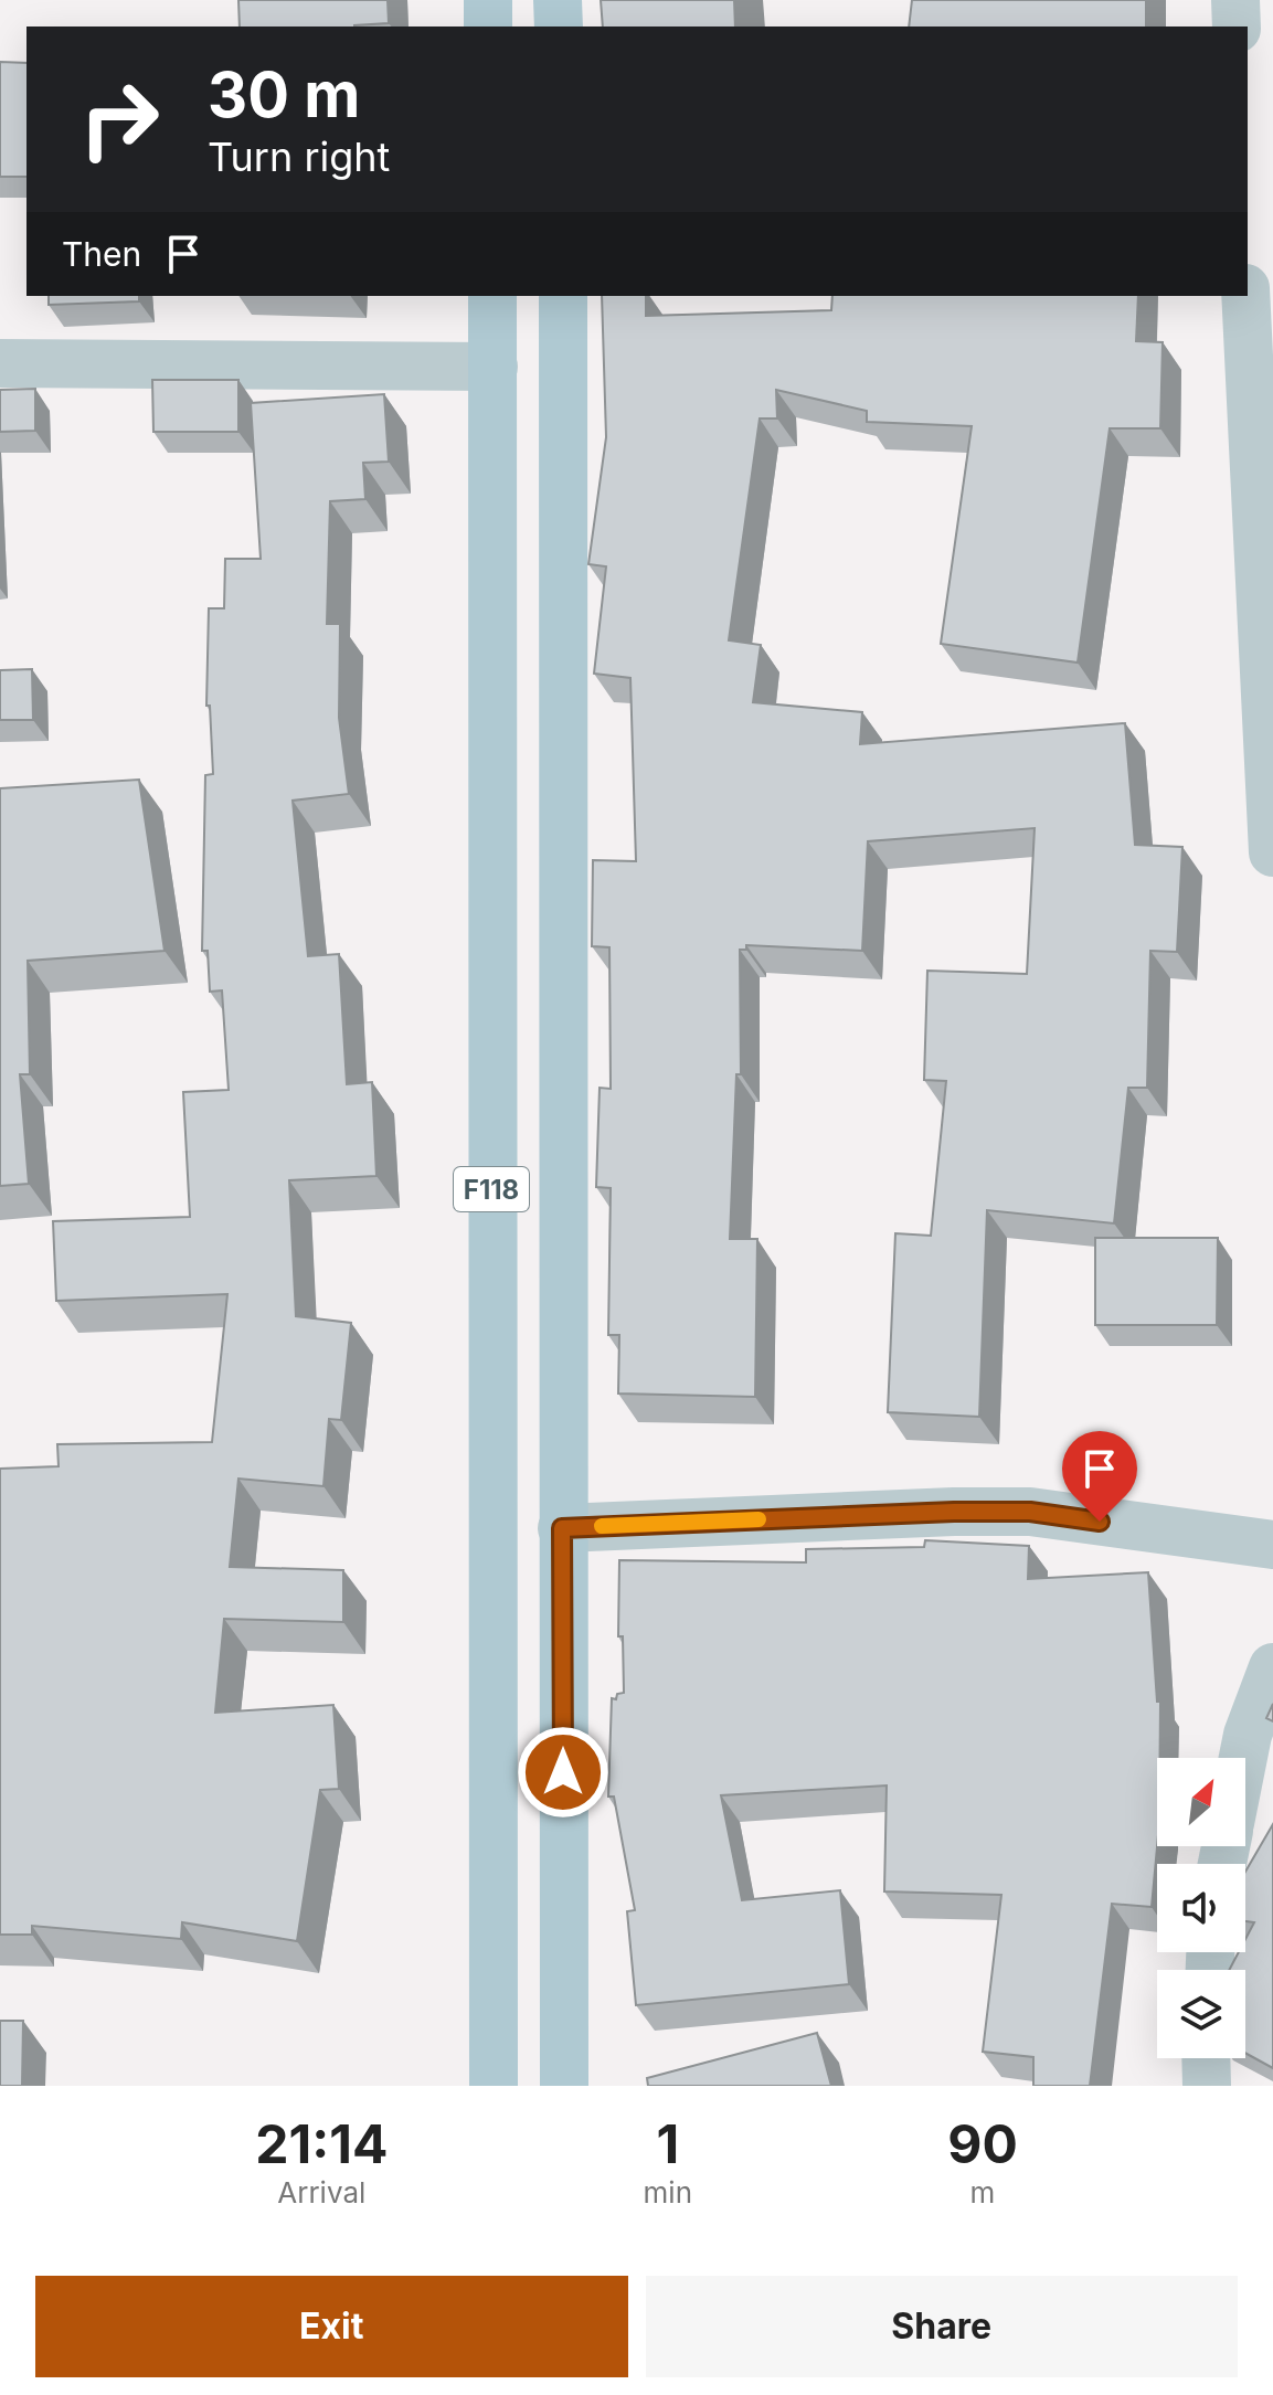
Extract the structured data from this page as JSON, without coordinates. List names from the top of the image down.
{
  "streets": {
    "main road": ["F118"]
  },
  "north": "top right",
  "page": {
    "turn": ["30 m", "Turn right"],
    "then": "Then",
    "eta": [
      "21:14",
      "Arrival",
      "1",
      "min",
      "90",
      "m"
    ],
    "buttons": ["Exit", "Share"]
  }
}
